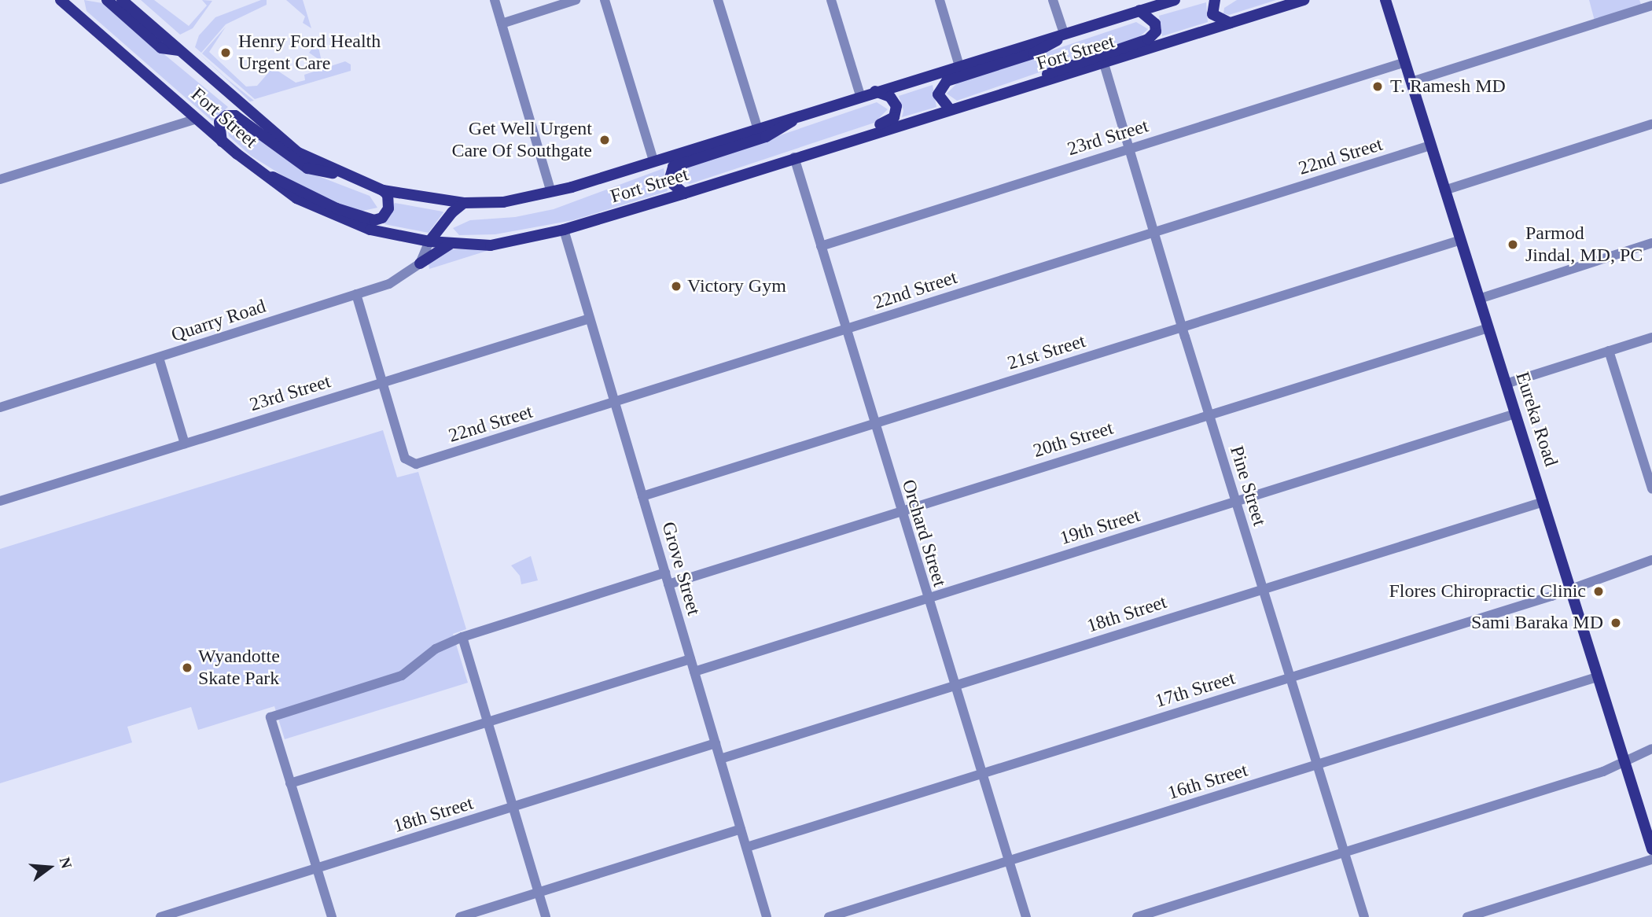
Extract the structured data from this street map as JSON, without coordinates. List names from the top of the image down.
{
  "streets": {
    "main road": ["Fort Street", "Eureka Road"],
    "street": [
      "23rd Street",
      "22nd Street",
      "Quarry Road",
      "21st Street",
      "20th Street",
      "Pine Street",
      "19th Street",
      "Orchard Street",
      "Grove Street",
      "18th Street",
      "17th Street",
      "16th Street"
    ]
  },
  "crossings": [
    ["Fort Street", "Pine Street"],
    ["Fort Street", "Orchard Street"],
    ["Fort Street", "Grove Street"],
    ["23rd Street", "22nd Street"],
    ["23rd Street", "Eureka Road"],
    ["23rd Street", "Pine Street"],
    ["23rd Street", "Orchard Street"],
    ["23rd Street", "Grove Street"],
    ["22nd Street", "Eureka Road"],
    ["22nd Street", "Pine Street"],
    ["22nd Street", "Orchard Street"],
    ["22nd Street", "Grove Street"],
    ["21st Street", "Eureka Road"],
    ["21st Street", "Pine Street"],
    ["21st Street", "Orchard Street"],
    ["21st Street", "Grove Street"],
    ["Eureka Road", "20th Street"],
    ["Eureka Road", "19th Street"],
    ["Eureka Road", "18th Street"],
    ["Eureka Road", "17th Street"],
    ["Eureka Road", "16th Street"],
    ["20th Street", "Pine Street"],
    ["20th Street", "Orchard Street"],
    ["20th Street", "Grove Street"],
    ["Pine Street", "19th Street"],
    ["Pine Street", "18th Street"],
    ["Pine Street", "17th Street"],
    ["Pine Street", "16th Street"],
    ["19th Street", "Orchard Street"],
    ["19th Street", "Grove Street"],
    ["Orchard Street", "18th Street"],
    ["Orchard Street", "17th Street"],
    ["Orchard Street", "16th Street"],
    ["Grove Street", "18th Street"],
    ["Grove Street", "17th Street"]
  ],
  "places": [
    "Henry Ford Health Urgent Care",
    "T. Ramesh MD",
    "Get Well Urgent Care Of Southgate",
    "Parmod Jindal, MD, PC",
    "Victory Gym",
    "Flores Chiropractic Clinic",
    "Sami Baraka MD",
    "Wyandotte Skate Park"
  ],
  "north": "right"
}
